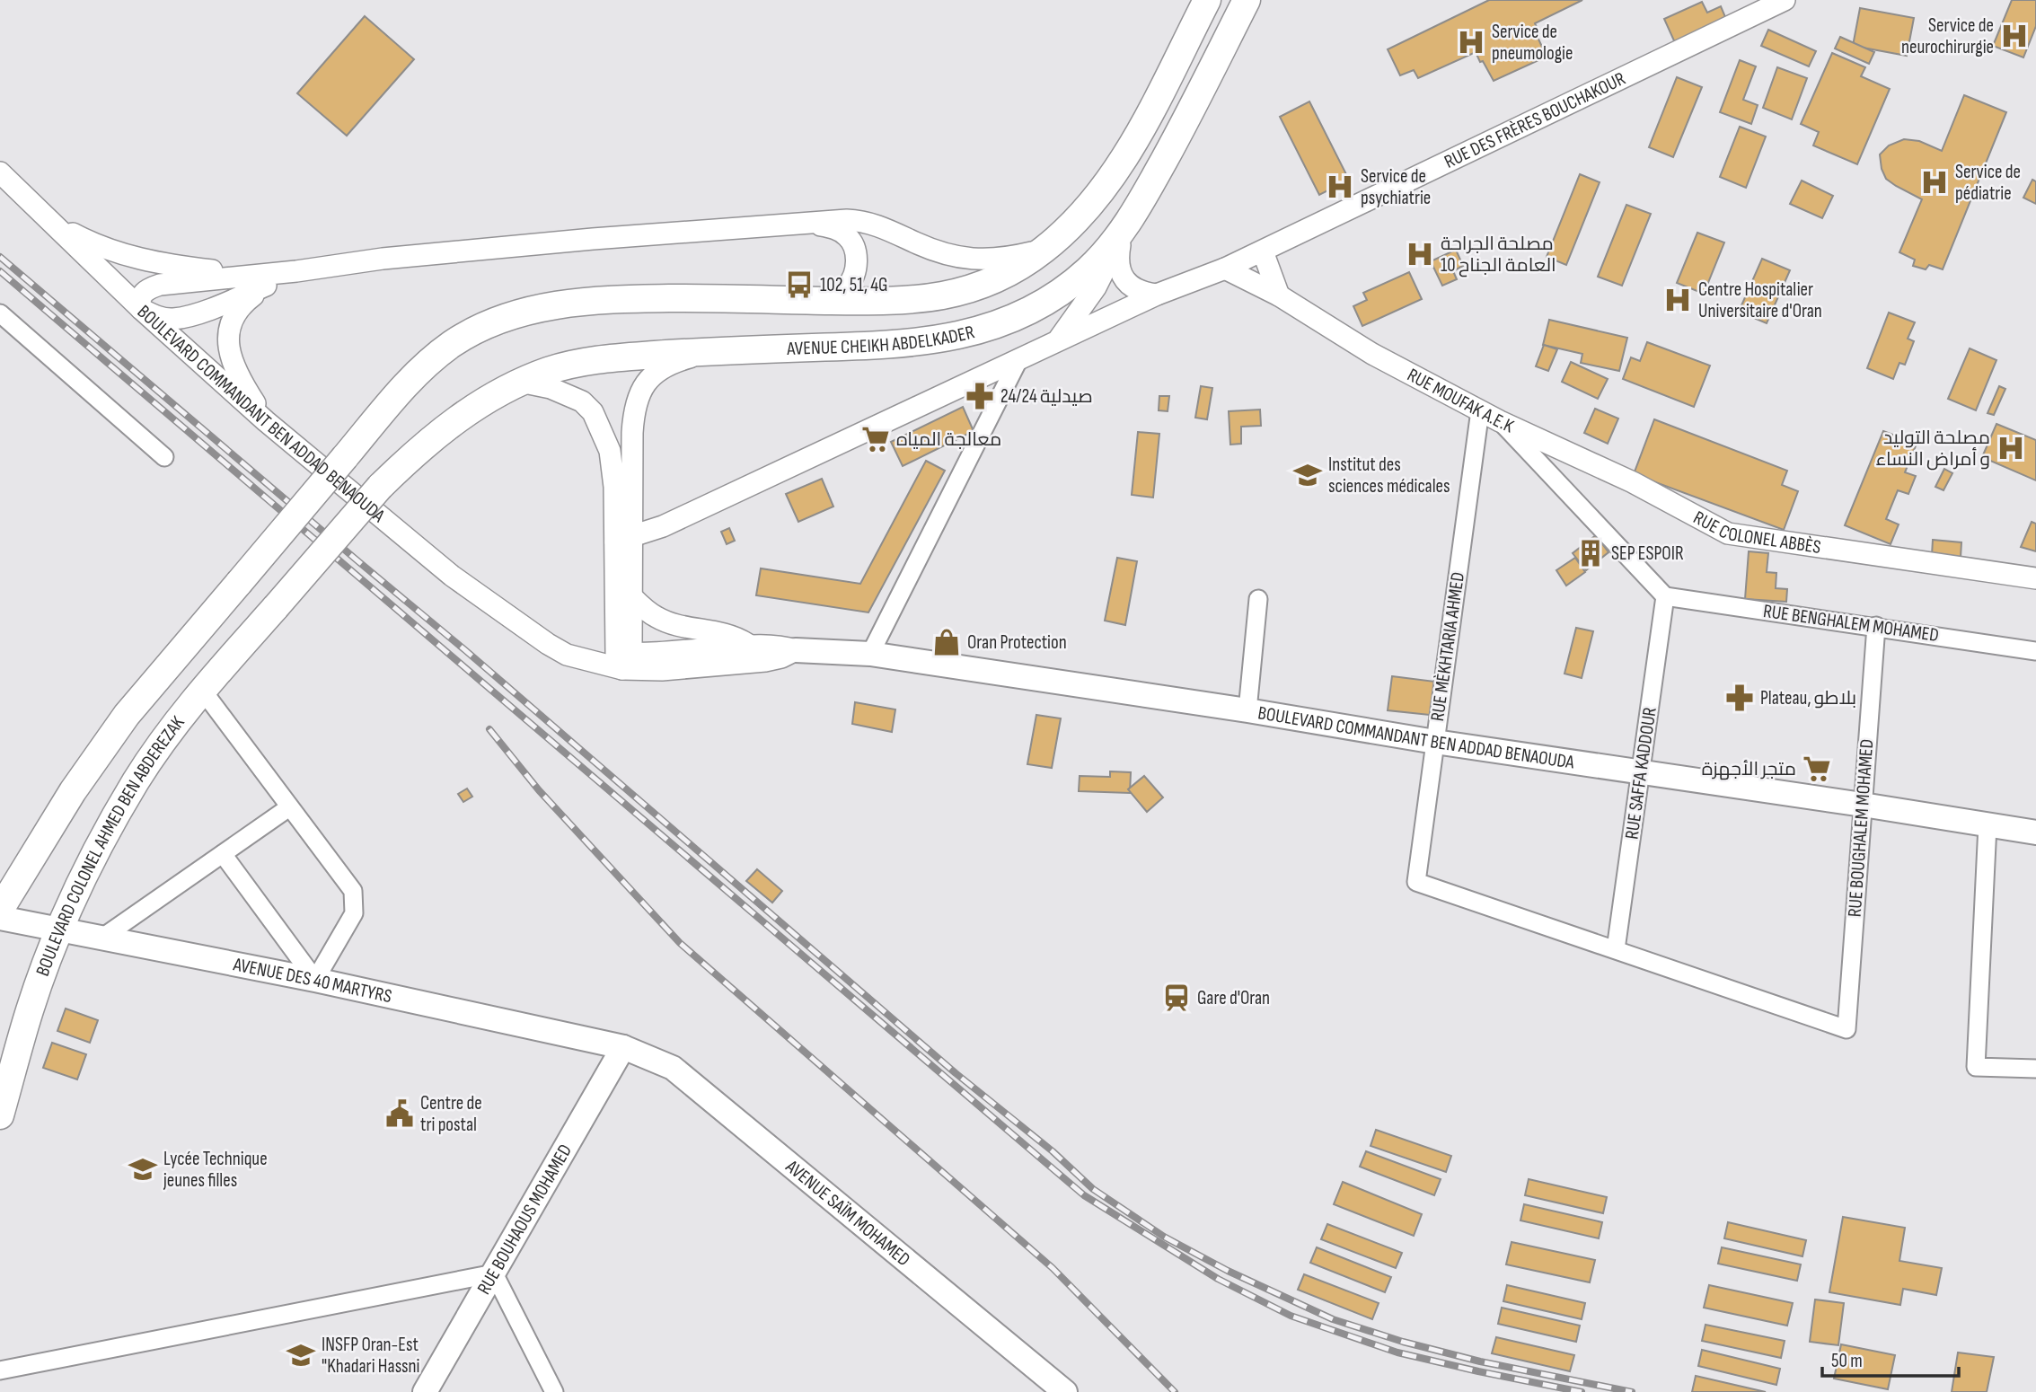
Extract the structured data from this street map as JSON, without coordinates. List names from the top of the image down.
{
  "streets": {
    "main road": [
      "AVENUE CHEIKH ABDELKADER",
      "BOULEVARD COMMANDANT BEN ADDAD BENAOUDA",
      "BOULEVARD COLONEL AHMED BEN ABDEREZAK",
      "AVENUE DES 40 MARTYRS",
      "AVENUE SAÏM MOHAMED",
      "RUE BOUHAOUS MOHAMED"
    ],
    "street": [
      "RUE DES FRÈRES BOUCHAKOUR",
      "RUE MOUFAK A.E.K",
      "RUE COLONEL ABBÈS",
      "RUE BENGHALEM MOHAMED",
      "RUE MÈKHTARIA AHMED",
      "RUE SAFFA KADDOUR",
      "RUE BOUGHALEM MOHAMED"
    ]
  },
  "crossings": [
    ["RUE DES FRÈRES BOUCHAKOUR", "RUE MOUFAK A.E.K"],
    ["AVENUE CHEIKH ABDELKADER", "BOULEVARD COLONEL AHMED BEN ABDEREZAK"],
    ["RUE MOUFAK A.E.K", "RUE COLONEL ABBÈS"],
    ["RUE MOUFAK A.E.K", "RUE BENGHALEM MOHAMED"],
    ["RUE MOUFAK A.E.K", "RUE MÈKHTARIA AHMED"],
    ["RUE MOUFAK A.E.K", "RUE SAFFA KADDOUR"],
    ["BOULEVARD COMMANDANT BEN ADDAD BENAOUDA", "RUE MÈKHTARIA AHMED"],
    ["BOULEVARD COMMANDANT BEN ADDAD BENAOUDA", "RUE SAFFA KADDOUR"],
    ["BOULEVARD COMMANDANT BEN ADDAD BENAOUDA", "RUE BOUGHALEM MOHAMED"],
    ["RUE BENGHALEM MOHAMED", "RUE SAFFA KADDOUR"],
    ["RUE BENGHALEM MOHAMED", "RUE BOUGHALEM MOHAMED"],
    ["RUE MÈKHTARIA AHMED", "RUE SAFFA KADDOUR"],
    ["RUE MÈKHTARIA AHMED", "RUE BOUGHALEM MOHAMED"],
    ["RUE SAFFA KADDOUR", "RUE BOUGHALEM MOHAMED"],
    ["BOULEVARD COLONEL AHMED BEN ABDEREZAK", "AVENUE DES 40 MARTYRS"],
    ["AVENUE DES 40 MARTYRS", "AVENUE SAÏM MOHAMED"],
    ["AVENUE DES 40 MARTYRS", "RUE BOUHAOUS MOHAMED"],
    ["AVENUE SAÏM MOHAMED", "RUE BOUHAOUS MOHAMED"]
  ],
  "places": {
    "hospital": [
      "Service de neurochirurgie",
      "Service de pneumologie",
      "Service de pédiatrie",
      "Service de psychiatrie",
      "مصلحة الجراحة العامة الجناح 10",
      "Centre Hospitalier Universitaire d'Oran",
      "مصلحة التوليد و أمراض النساء"
    ],
    "bus stop": ["102, 51, 4G"],
    "pharmacy": ["صيدلية 24/24", "Plateau, بلاطو"],
    "supermarket": ["معالجة المياه", "متجر الأجهزة"],
    "school or university": ["Institut des sciences médicales", "Lycée Technique jeunes filles", "INSFP Oran-Est \"Khadari Hassni"],
    "building": ["SEP ESPOIR"],
    "shop": ["Oran Protection"],
    "station": ["Gare d'Oran"],
    "public building": ["Centre de tri postal"]
  },
  "scale_bar": "50 m"
}
